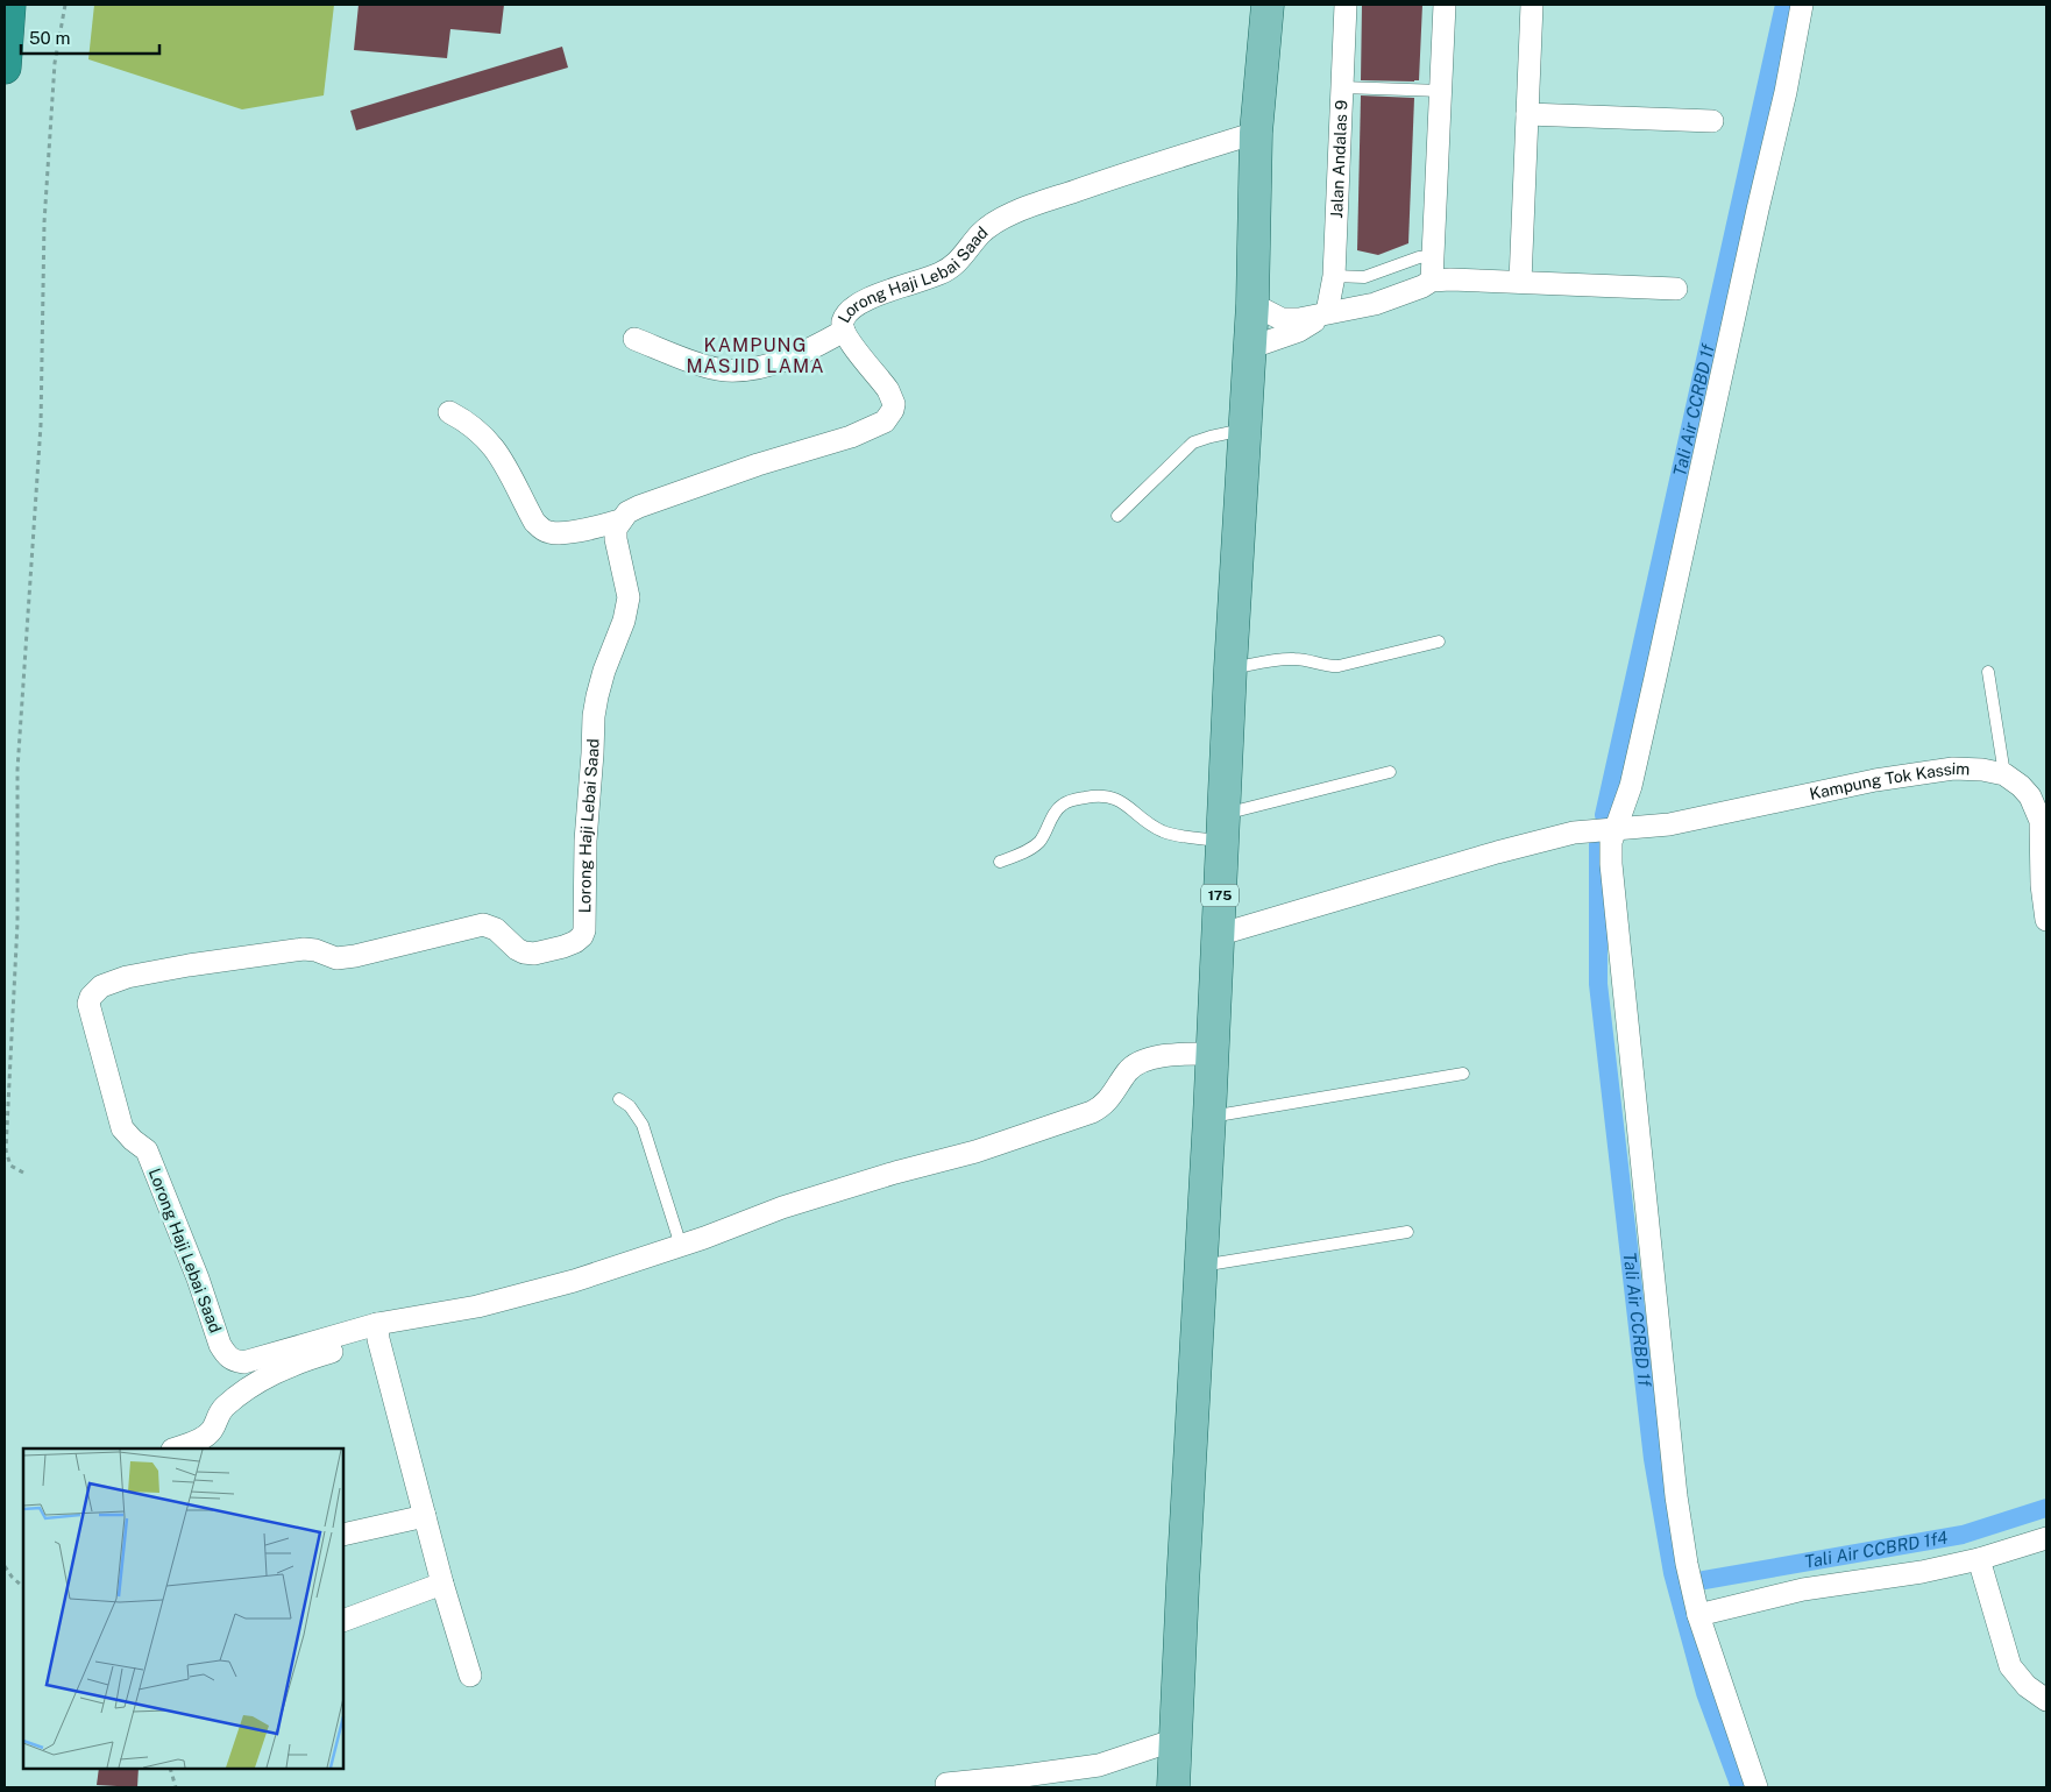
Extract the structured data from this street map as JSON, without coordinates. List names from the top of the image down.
{
  "streets": {
    "main road": ["175"],
    "street": ["Jalan Andalas 9", "Lorong Haji Lebai Saad", "Kampung Tok Kassim"]
  },
  "crossings": [
    ["Lorong Haji Lebai Saad", "175"],
    ["Kampung Tok Kassim", "175"]
  ],
  "districts": ["KAMPUNG MASJID LAMA"],
  "water": ["Tali Air CCRBD 1f", "Tali Air CCBRD 1f4"],
  "scale_bar": "50 m"
}
